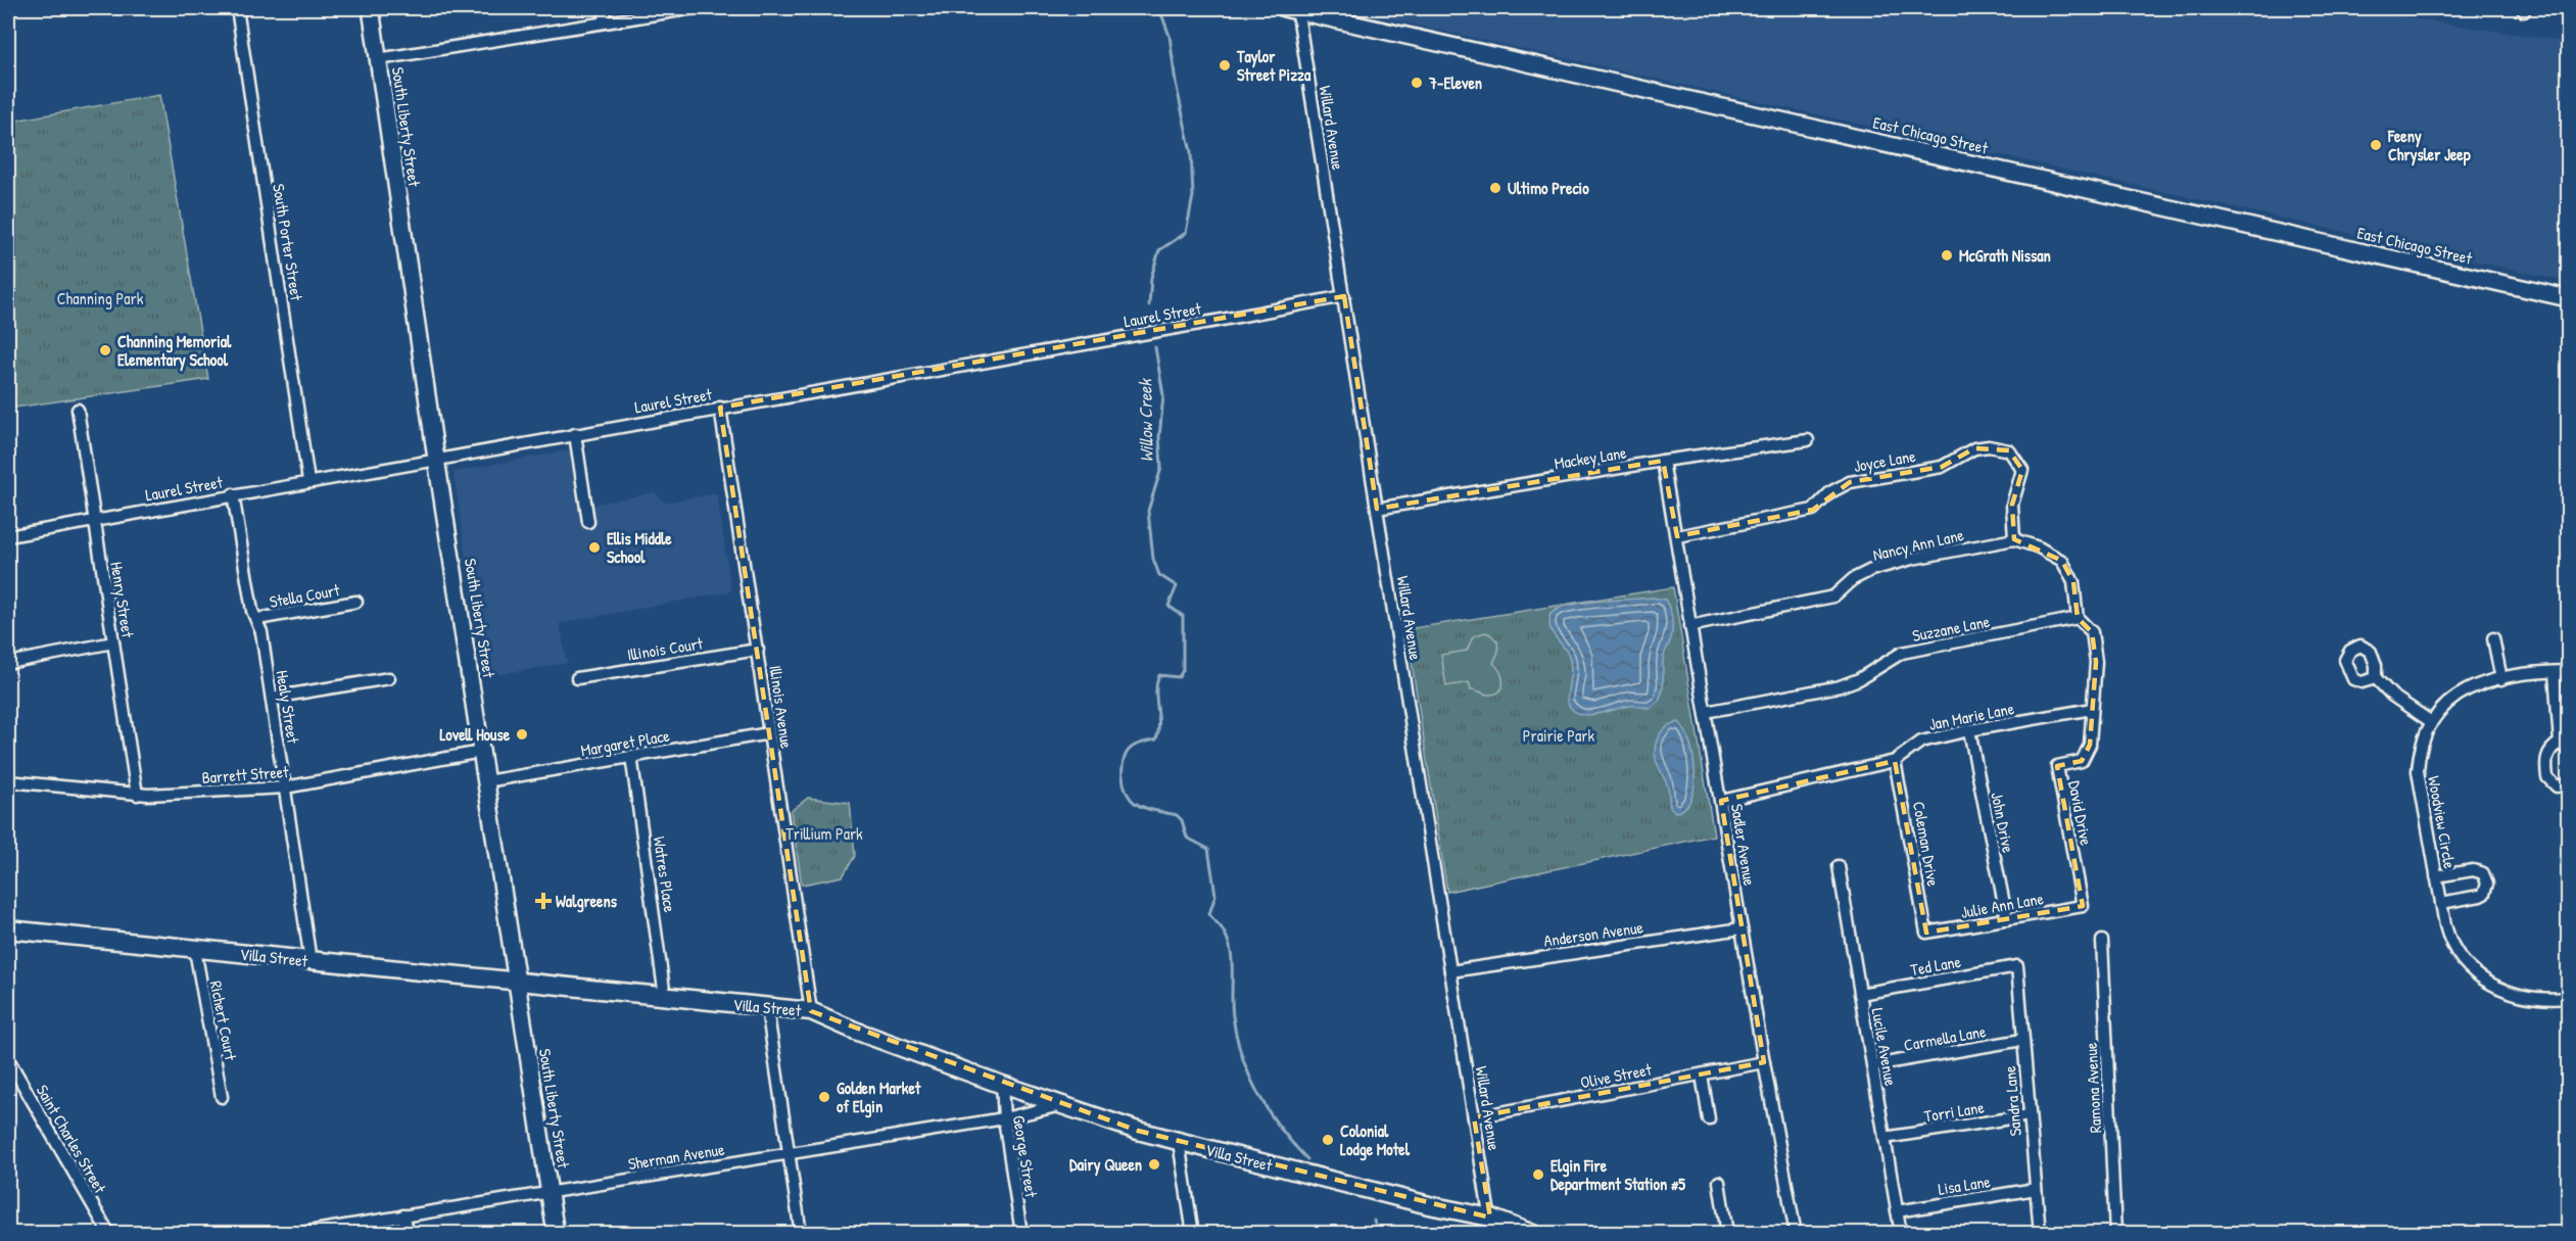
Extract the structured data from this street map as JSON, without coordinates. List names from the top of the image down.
{
  "streets": {
    "main road": ["South Liberty Street", "East Chicago Street", "Villa Street"],
    "street": [
      "Willard Avenue",
      "South Porter Street",
      "Laurel Street",
      "Mackey Lane",
      "Joyce Lane",
      "Nancy Ann Lane",
      "Stella Court",
      "Henry Street",
      "Suzzane Lane",
      "Illinois Court",
      "Healy Street",
      "Illinois Avenue",
      "Jan Marie Lane",
      "Margaret Place",
      "Barrett Street",
      "David Drive",
      "John Drive",
      "Woodview Circle",
      "Coleman Drive",
      "Sadler Avenue",
      "Watres Place",
      "Julie Ann Lane",
      "Anderson Avenue",
      "Ted Lane",
      "Richert Court",
      "Carmella Lane",
      "Lucile Avenue",
      "Olive Street",
      "Ramona Avenue",
      "Sandra Lane",
      "Torri Lane",
      "Saint Charles Street",
      "Sherman Avenue",
      "George Street",
      "Lisa Lane"
    ]
  },
  "crossings": [
    ["South Liberty Street", "Laurel Street"],
    ["South Liberty Street", "Margaret Place"],
    ["South Liberty Street", "Barrett Street"],
    ["South Liberty Street", "Villa Street"],
    ["South Liberty Street", "Sherman Avenue"],
    ["Willard Avenue", "East Chicago Street"],
    ["Willard Avenue", "Laurel Street"],
    ["Willard Avenue", "Mackey Lane"],
    ["Willard Avenue", "Anderson Avenue"],
    ["Willard Avenue", "Villa Street"],
    ["Willard Avenue", "Olive Street"],
    ["South Porter Street", "Laurel Street"],
    ["Laurel Street", "Henry Street"],
    ["Laurel Street", "Healy Street"],
    ["Laurel Street", "Illinois Avenue"],
    ["Mackey Lane", "Sadler Avenue"],
    ["Joyce Lane", "Nancy Ann Lane"],
    ["Joyce Lane", "Sadler Avenue"],
    ["Nancy Ann Lane", "Sadler Avenue"],
    ["Stella Court", "Healy Street"],
    ["Henry Street", "Barrett Street"],
    ["Suzzane Lane", "Sadler Avenue"],
    ["Illinois Court", "Illinois Avenue"],
    ["Healy Street", "Barrett Street"],
    ["Healy Street", "Villa Street"],
    ["Illinois Avenue", "Margaret Place"],
    ["Illinois Avenue", "Villa Street"],
    ["Jan Marie Lane", "David Drive"],
    ["Jan Marie Lane", "John Drive"],
    ["Jan Marie Lane", "Coleman Drive"],
    ["Jan Marie Lane", "Sadler Avenue"],
    ["Margaret Place", "Watres Place"],
    ["David Drive", "Julie Ann Lane"],
    ["John Drive", "Julie Ann Lane"],
    ["Coleman Drive", "Julie Ann Lane"],
    ["Sadler Avenue", "Anderson Avenue"],
    ["Sadler Avenue", "Olive Street"],
    ["Watres Place", "Villa Street"],
    ["Villa Street", "Richert Court"],
    ["Villa Street", "Sherman Avenue"],
    ["Villa Street", "George Street"],
    ["Ted Lane", "Lucile Avenue"],
    ["Ted Lane", "Sandra Lane"],
    ["Carmella Lane", "Lucile Avenue"],
    ["Carmella Lane", "Sandra Lane"],
    ["Lucile Avenue", "Torri Lane"],
    ["Lucile Avenue", "Lisa Lane"],
    ["Sandra Lane", "Torri Lane"],
    ["Sandra Lane", "Lisa Lane"],
    ["Sherman Avenue", "George Street"]
  ],
  "water": ["Willow Creek"],
  "parks": ["Channing Park", "Prairie Park", "Trillium Park"],
  "places": {
    "other": [
      "Taylor Street Pizza",
      "7-Eleven",
      "Feeny Chrysler Jeep",
      "Ultimo Precio",
      "McGrath Nissan",
      "Channing Memorial Elementary School",
      "Ellis Middle School",
      "Lovell House",
      "Golden Market of Elgin",
      "Colonial Lodge Motel",
      "Dairy Queen",
      "Elgin Fire Department Station #5"
    ],
    "health": ["Walgreens"]
  }
}
